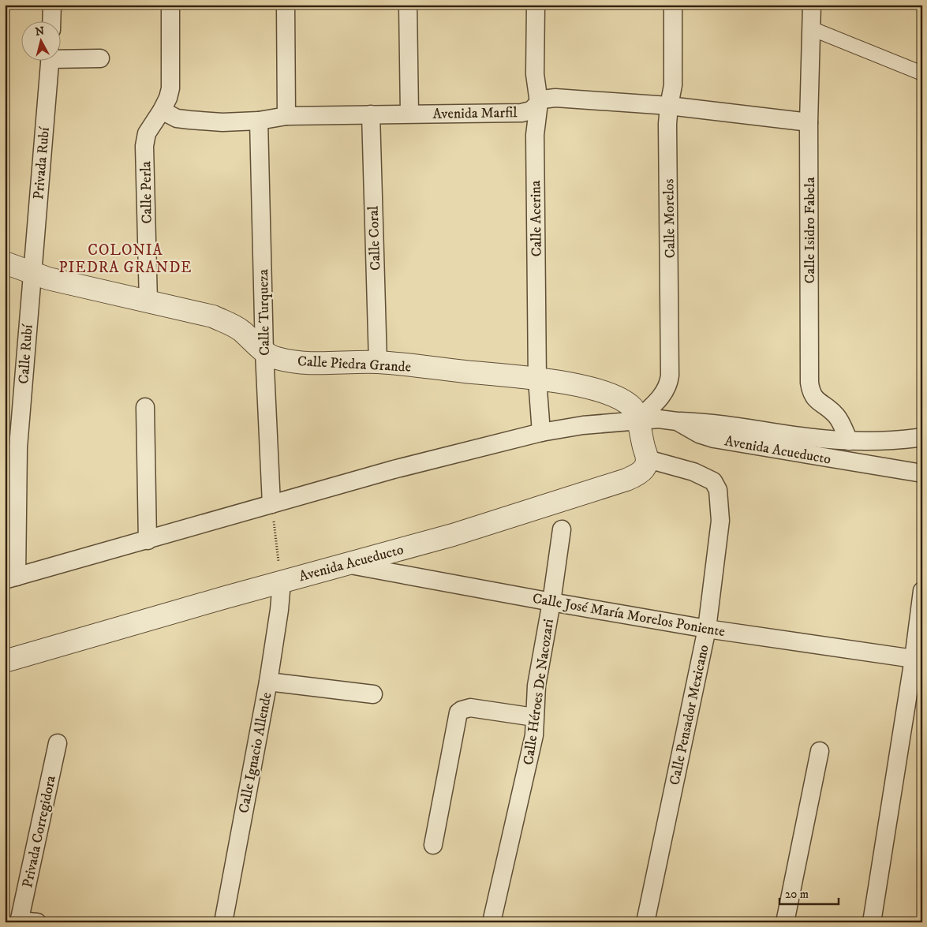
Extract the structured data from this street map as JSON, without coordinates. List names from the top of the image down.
{
  "streets": {
    "street": [
      "Avenida Marfil",
      "Privada Rubí",
      "Calle Perla",
      "Calle Acerina",
      "Calle Morelos",
      "Calle Isidro Fabela",
      "Calle Coral",
      "Calle Turqueza",
      "Calle Rubí",
      "Calle Piedra Grande",
      "Avenida Acueducto",
      "Calle José María Morelos Poniente",
      "Calle Héroes De Nacozari",
      "Calle Pensador Mexicano",
      "Calle Ignacio Allende",
      "Privada Corregidora"
    ]
  },
  "crossings": [
    ["Avenida Marfil", "Calle Perla"],
    ["Avenida Marfil", "Calle Acerina"],
    ["Avenida Marfil", "Calle Morelos"],
    ["Avenida Marfil", "Calle Isidro Fabela"],
    ["Avenida Marfil", "Calle Coral"],
    ["Avenida Marfil", "Calle Turqueza"],
    ["Privada Rubí", "Calle Rubí"],
    ["Privada Rubí", "Calle Piedra Grande"],
    ["Calle Perla", "Calle Piedra Grande"],
    ["Calle Acerina", "Calle Piedra Grande"],
    ["Calle Acerina", "Avenida Acueducto"],
    ["Calle Morelos", "Calle Piedra Grande"],
    ["Calle Morelos", "Avenida Acueducto"],
    ["Calle Coral", "Calle Piedra Grande"],
    ["Calle Turqueza", "Calle Piedra Grande"],
    ["Calle Turqueza", "Avenida Acueducto"],
    ["Calle Rubí", "Calle Piedra Grande"],
    ["Calle Rubí", "Avenida Acueducto"],
    ["Calle Piedra Grande", "Avenida Acueducto"],
    ["Avenida Acueducto", "Calle José María Morelos Poniente"],
    ["Avenida Acueducto", "Calle Pensador Mexicano"],
    ["Avenida Acueducto", "Calle Ignacio Allende"],
    ["Calle José María Morelos Poniente", "Calle Héroes De Nacozari"],
    ["Calle José María Morelos Poniente", "Calle Pensador Mexicano"]
  ],
  "districts": ["COLONIA PIEDRA GRANDE"],
  "scale_bar": "20 m",
  "north": "top"
}
